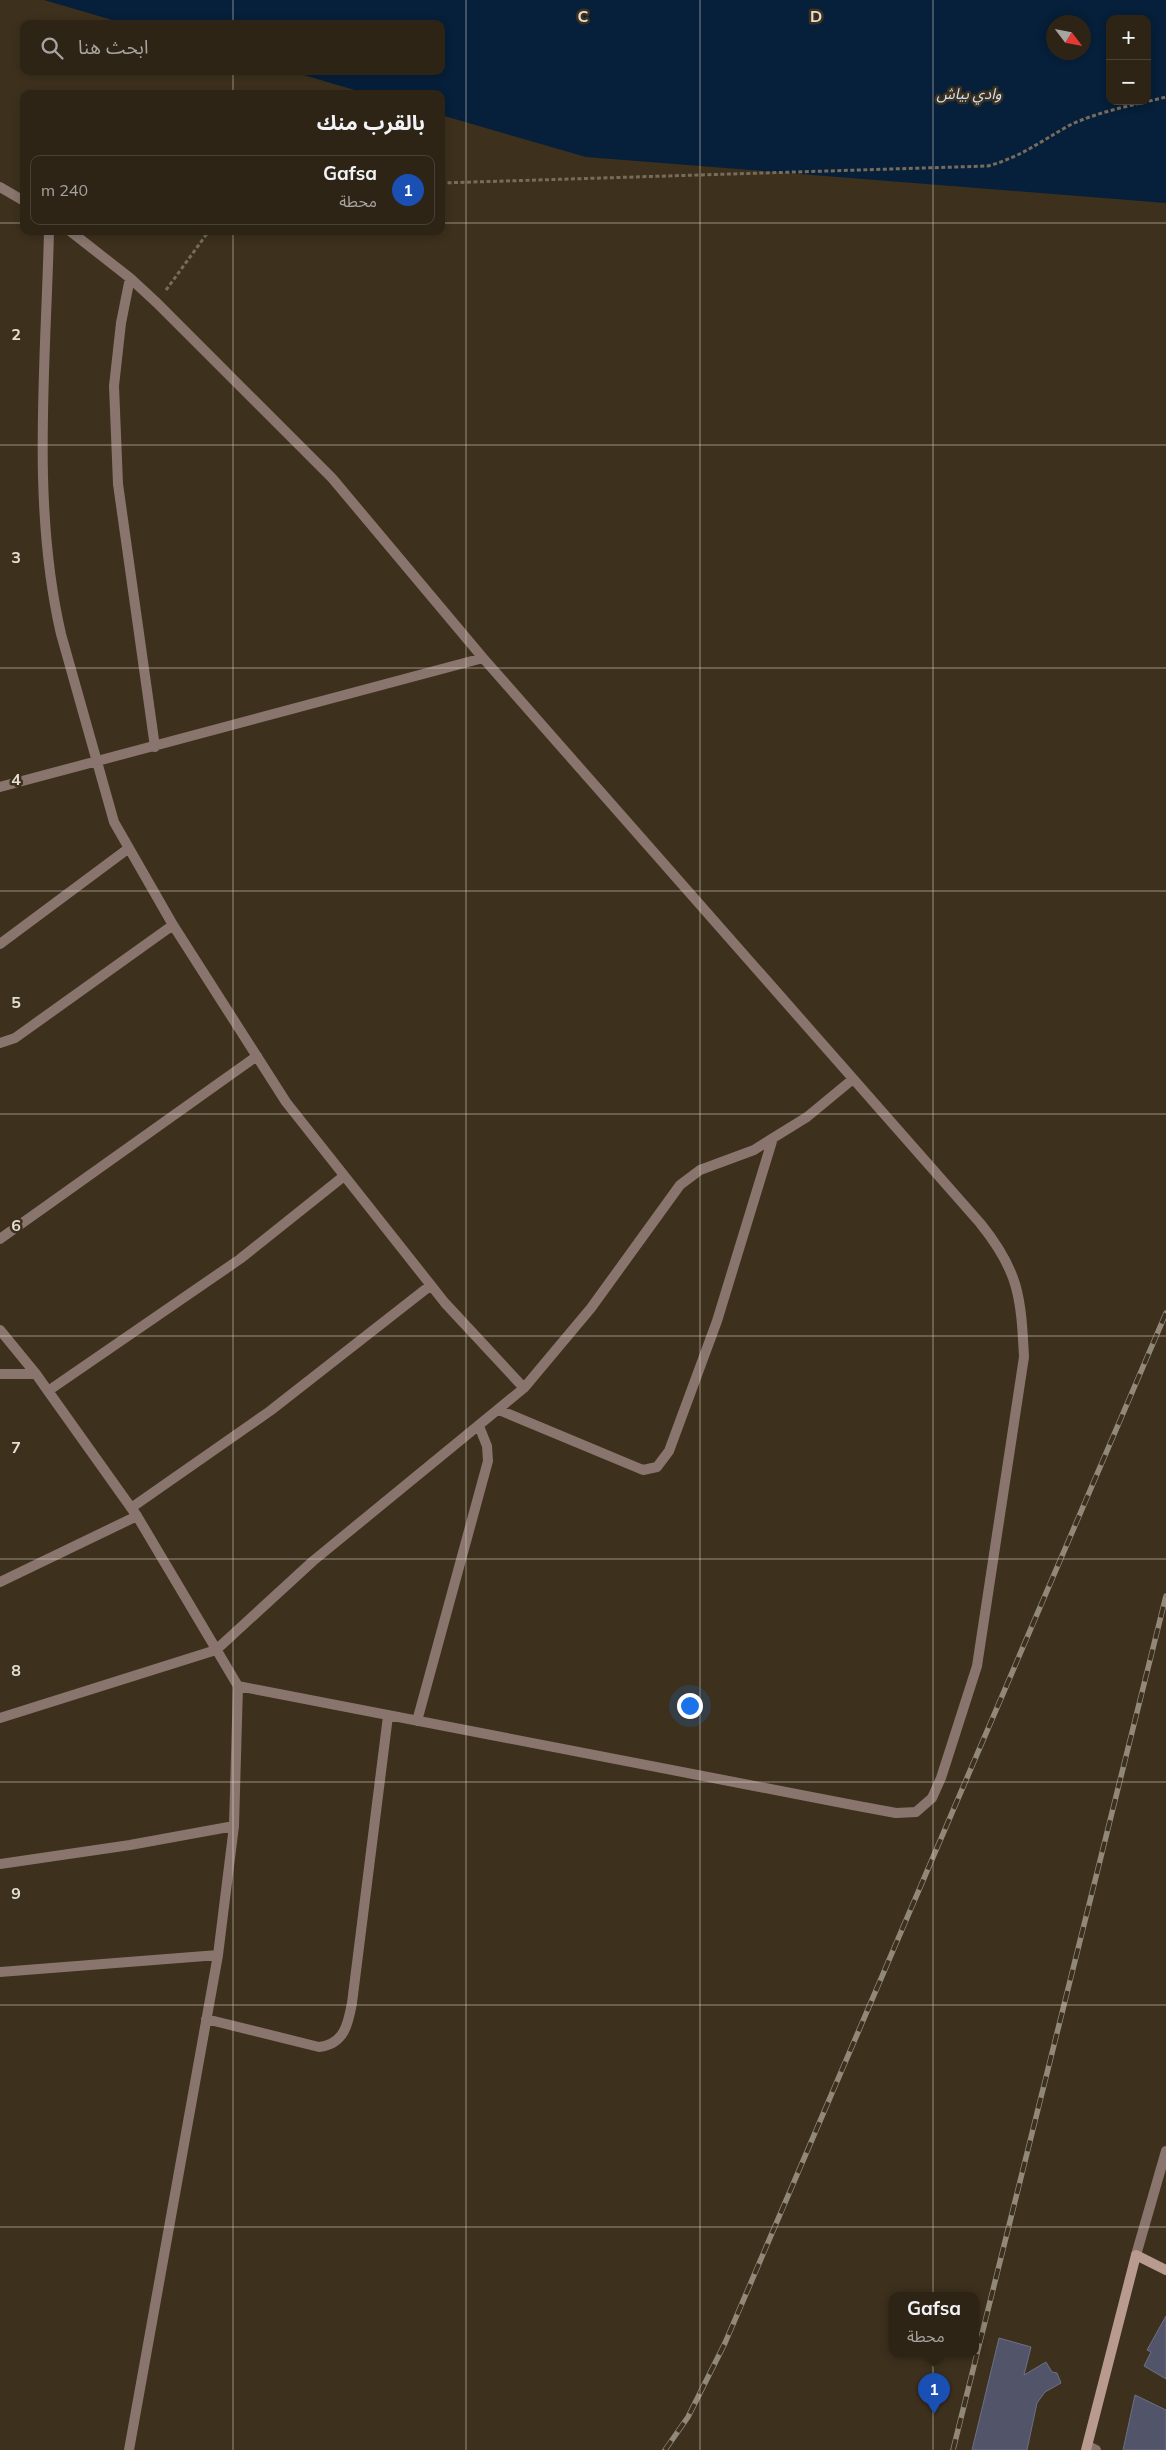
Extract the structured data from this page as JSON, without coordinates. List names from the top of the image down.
{
  "water": ["وادي بياش"],
  "north": "bottom right",
  "page": {
    "map_buttons": ["+", "−"],
    "search": "ابحث هنا",
    "heading": "بالقرب منك",
    "list": [
      {
        "mark": "1",
        "name": "Gafsa",
        "note": "محطة",
        "value": "240 m"
      }
    ],
    "popup": ["Gafsa", "محطة"],
    "pins": "1"
  },
  "grid": {
    "columns": ["C", "D"],
    "rows": [
      "2",
      "3",
      "4",
      "5",
      "6",
      "7",
      "8",
      "9"
    ]
  }
}
